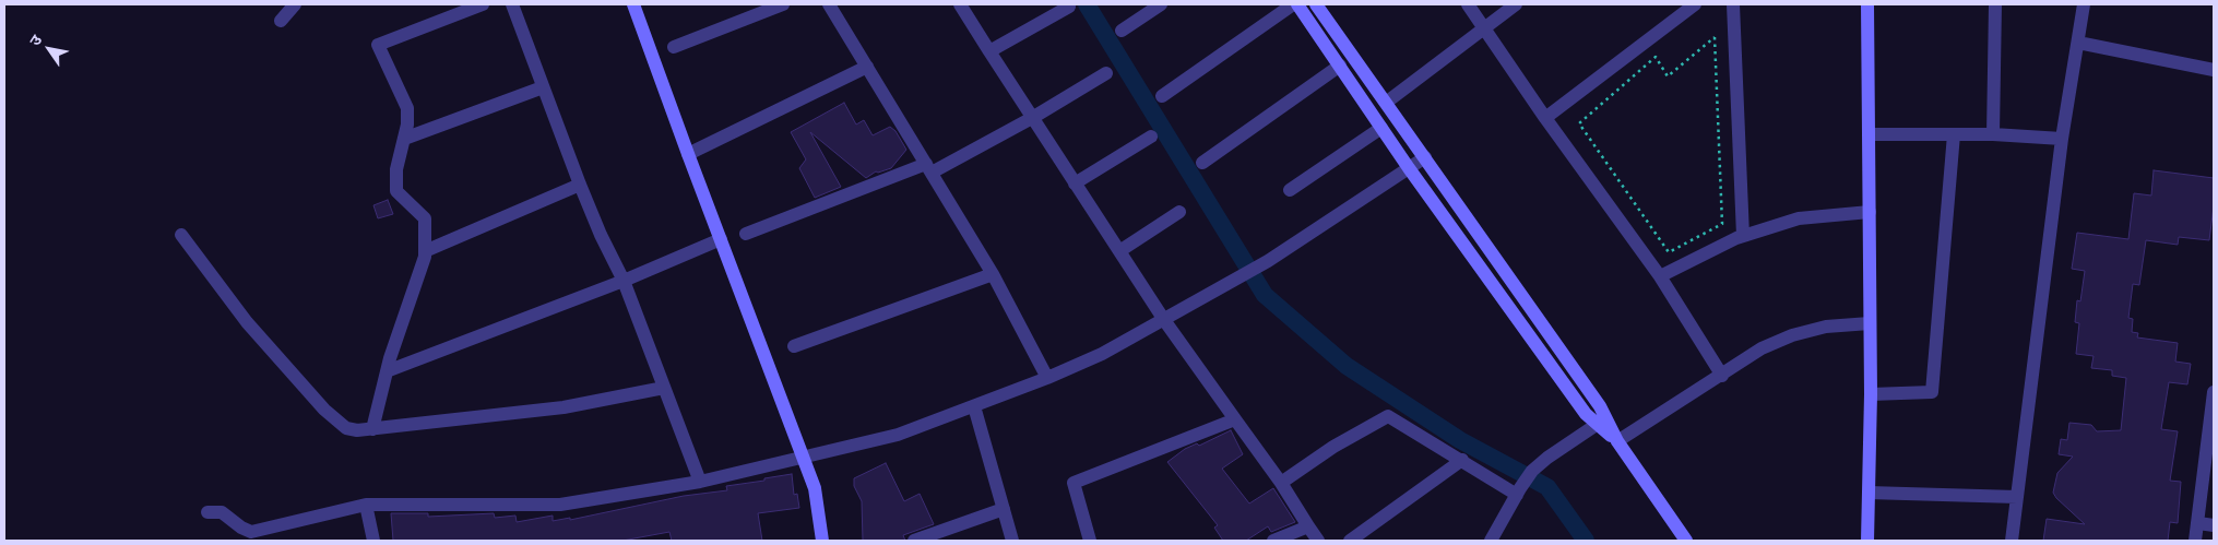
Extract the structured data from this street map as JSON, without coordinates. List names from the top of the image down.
{
  "north": "top left"
}
